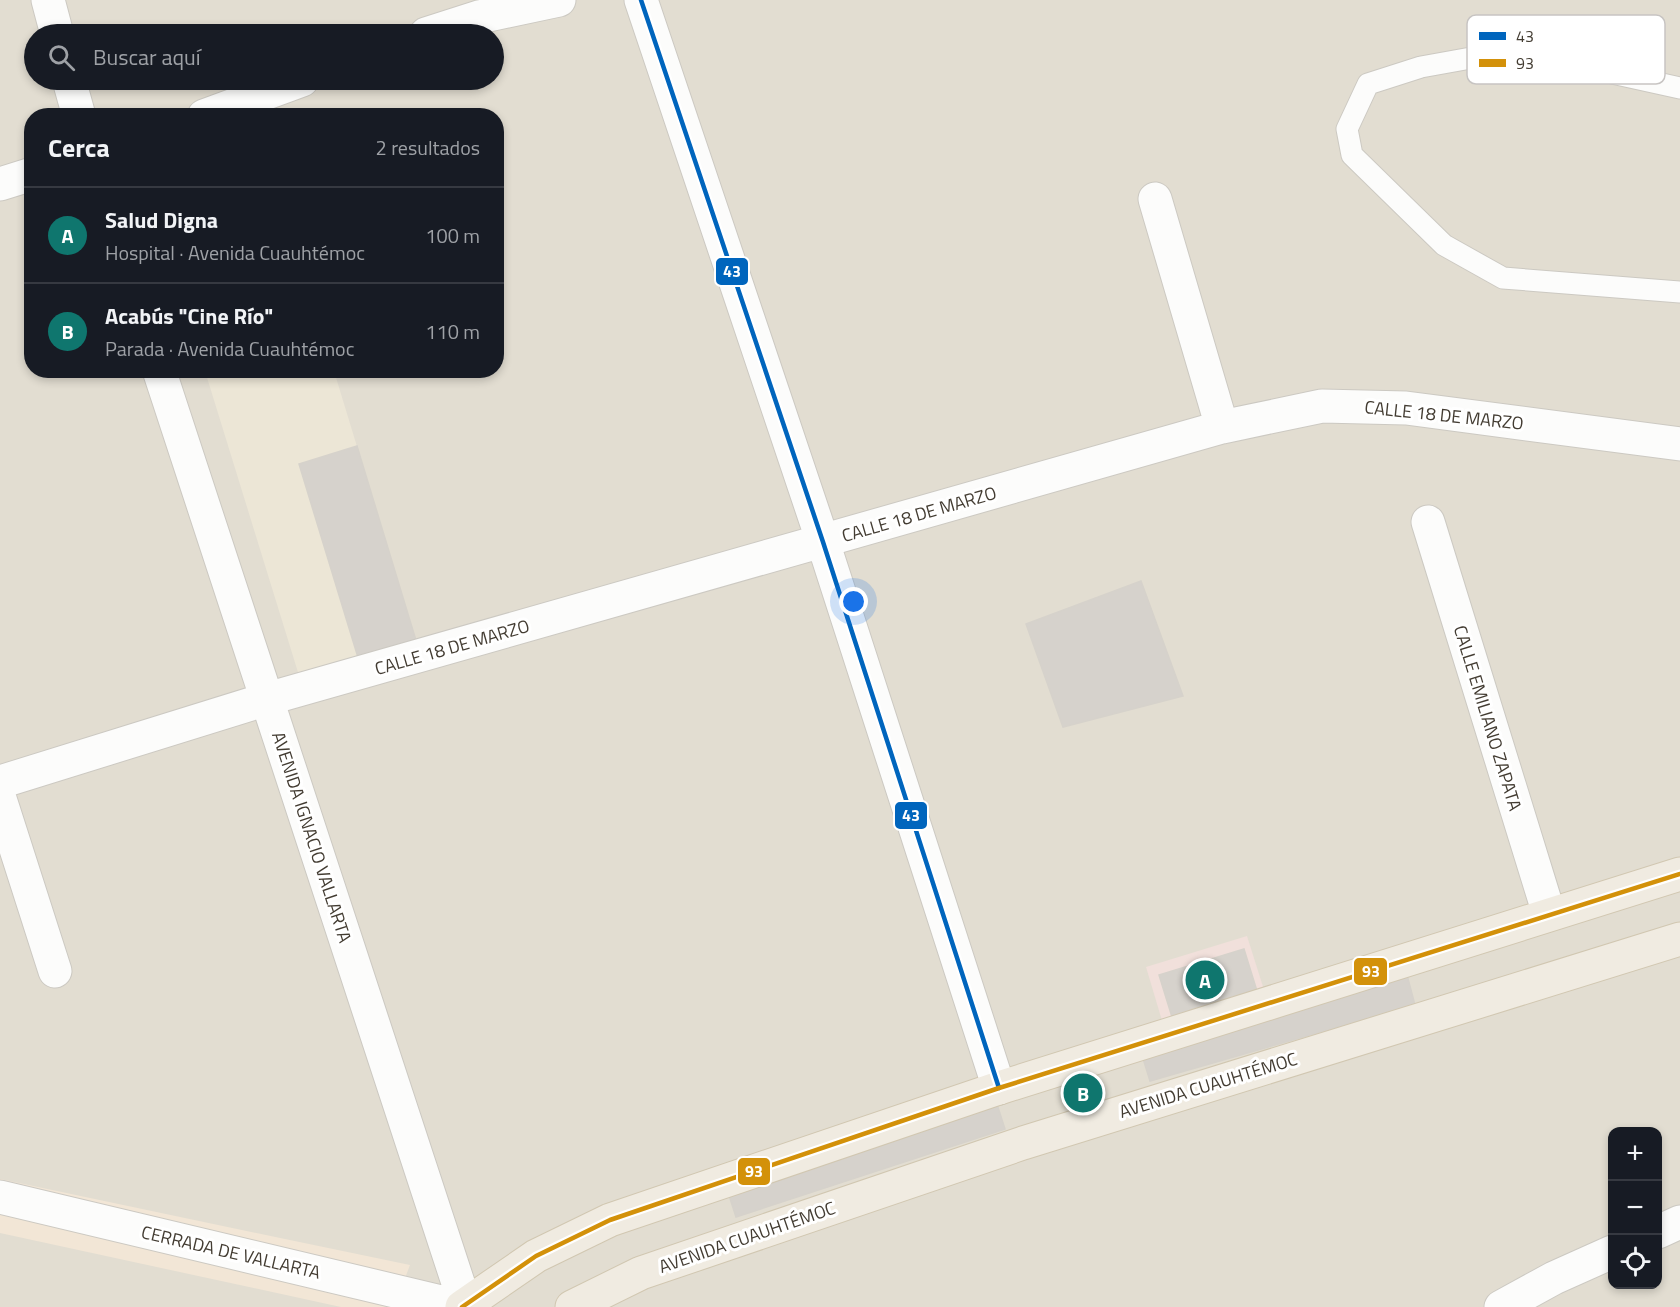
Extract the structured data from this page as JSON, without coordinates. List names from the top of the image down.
{
  "streets": {
    "main road": ["AVENIDA CUAUHTÉMOC"],
    "street": [
      "CALLE 18 DE MARZO",
      "CALLE EMILIANO ZAPATA",
      "AVENIDA IGNACIO VALLARTA",
      "CERRADA DE VALLARTA"
    ]
  },
  "crossings": [
    ["CALLE 18 DE MARZO", "AVENIDA IGNACIO VALLARTA"],
    ["AVENIDA IGNACIO VALLARTA", "CERRADA DE VALLARTA"]
  ],
  "lines": ["transit line 43", "transit line 93"],
  "legend": ["43", "93"],
  "page": {
    "search": "Buscar aquí",
    "heading": ["Cerca", "2 resultados"],
    "list": [
      {
        "mark": "A",
        "name": "Salud Digna",
        "note": "Hospital · Avenida Cuauhtémoc",
        "value": "100 m"
      },
      {
        "mark": "B",
        "name": "Acabús \"Cine Río\"",
        "note": "Parada · Avenida Cuauhtémoc",
        "value": "110 m"
      }
    ],
    "pins": ["A", "B"],
    "map_buttons": ["+", "−"]
  }
}
